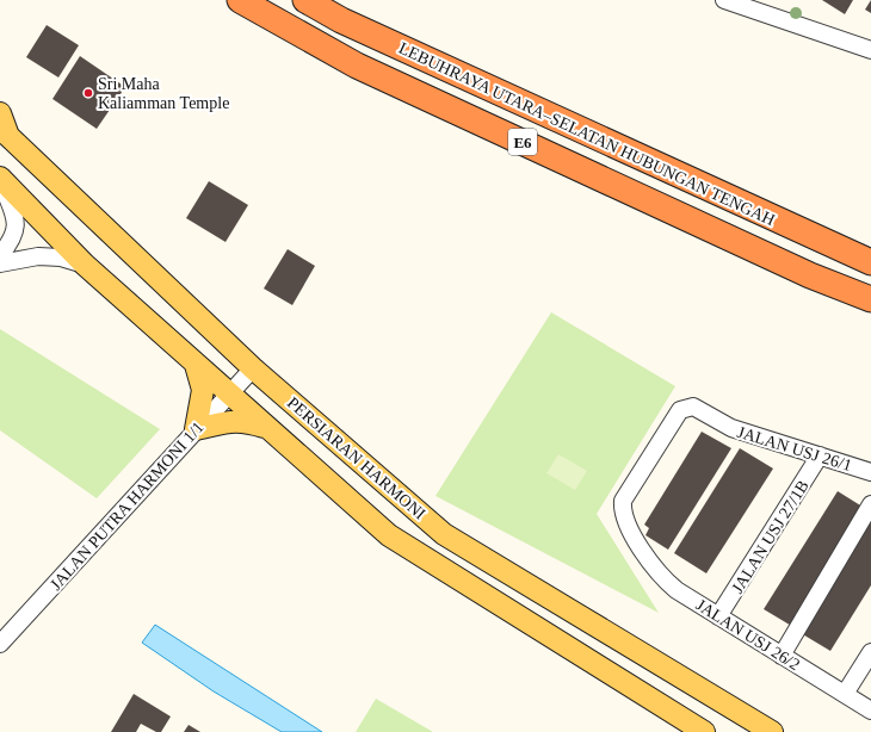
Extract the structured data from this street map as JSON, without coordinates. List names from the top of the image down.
{
  "streets": {
    "highway": ["LEBUHRAYA UTARA–SELATAN HUBUNGAN TENGAH", "E6"],
    "main road": ["PERSIARAN HARMONI"],
    "street": [
      "JALAN USJ 26/1",
      "JALAN PUTRA HARMONI 1/1",
      "JALAN USJ 27/1B",
      "JALAN USJ 26/2"
    ]
  },
  "crossings": [
    ["JALAN USJ 26/1", "JALAN USJ 27/1B"],
    ["JALAN USJ 26/1", "JALAN USJ 26/2"],
    ["PERSIARAN HARMONI", "JALAN PUTRA HARMONI 1/1"],
    ["JALAN USJ 27/1B", "JALAN USJ 26/2"]
  ],
  "places": ["Sri Maha Kaliamman Temple"]
}
